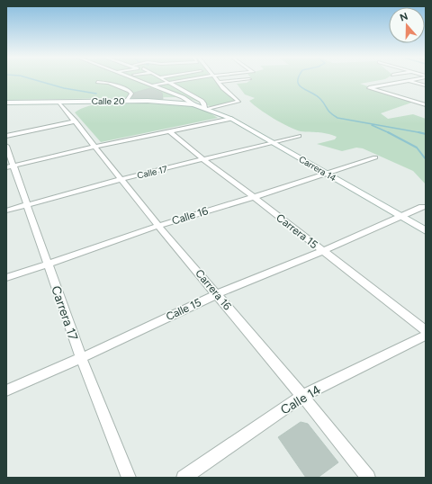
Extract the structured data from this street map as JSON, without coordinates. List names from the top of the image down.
{
  "streets": {
    "main road": ["Calle 20", "Carrera 14"],
    "street": [
      "Calle 17",
      "Calle 16",
      "Carrera 15",
      "Carrera 16",
      "Calle 15",
      "Carrera 17",
      "Calle 14"
    ]
  },
  "crossings": [
    ["Calle 20", "Carrera 14"],
    ["Calle 20", "Carrera 16"],
    ["Carrera 14", "Calle 17"],
    ["Carrera 14", "Calle 16"],
    ["Carrera 14", "Calle 15"],
    ["Calle 17", "Carrera 15"],
    ["Calle 17", "Carrera 16"],
    ["Calle 17", "Carrera 17"],
    ["Calle 16", "Carrera 15"],
    ["Calle 16", "Carrera 16"],
    ["Calle 16", "Carrera 17"],
    ["Carrera 15", "Calle 15"],
    ["Carrera 16", "Calle 15"],
    ["Carrera 16", "Calle 14"],
    ["Calle 15", "Carrera 17"]
  ],
  "north": "top"
}
